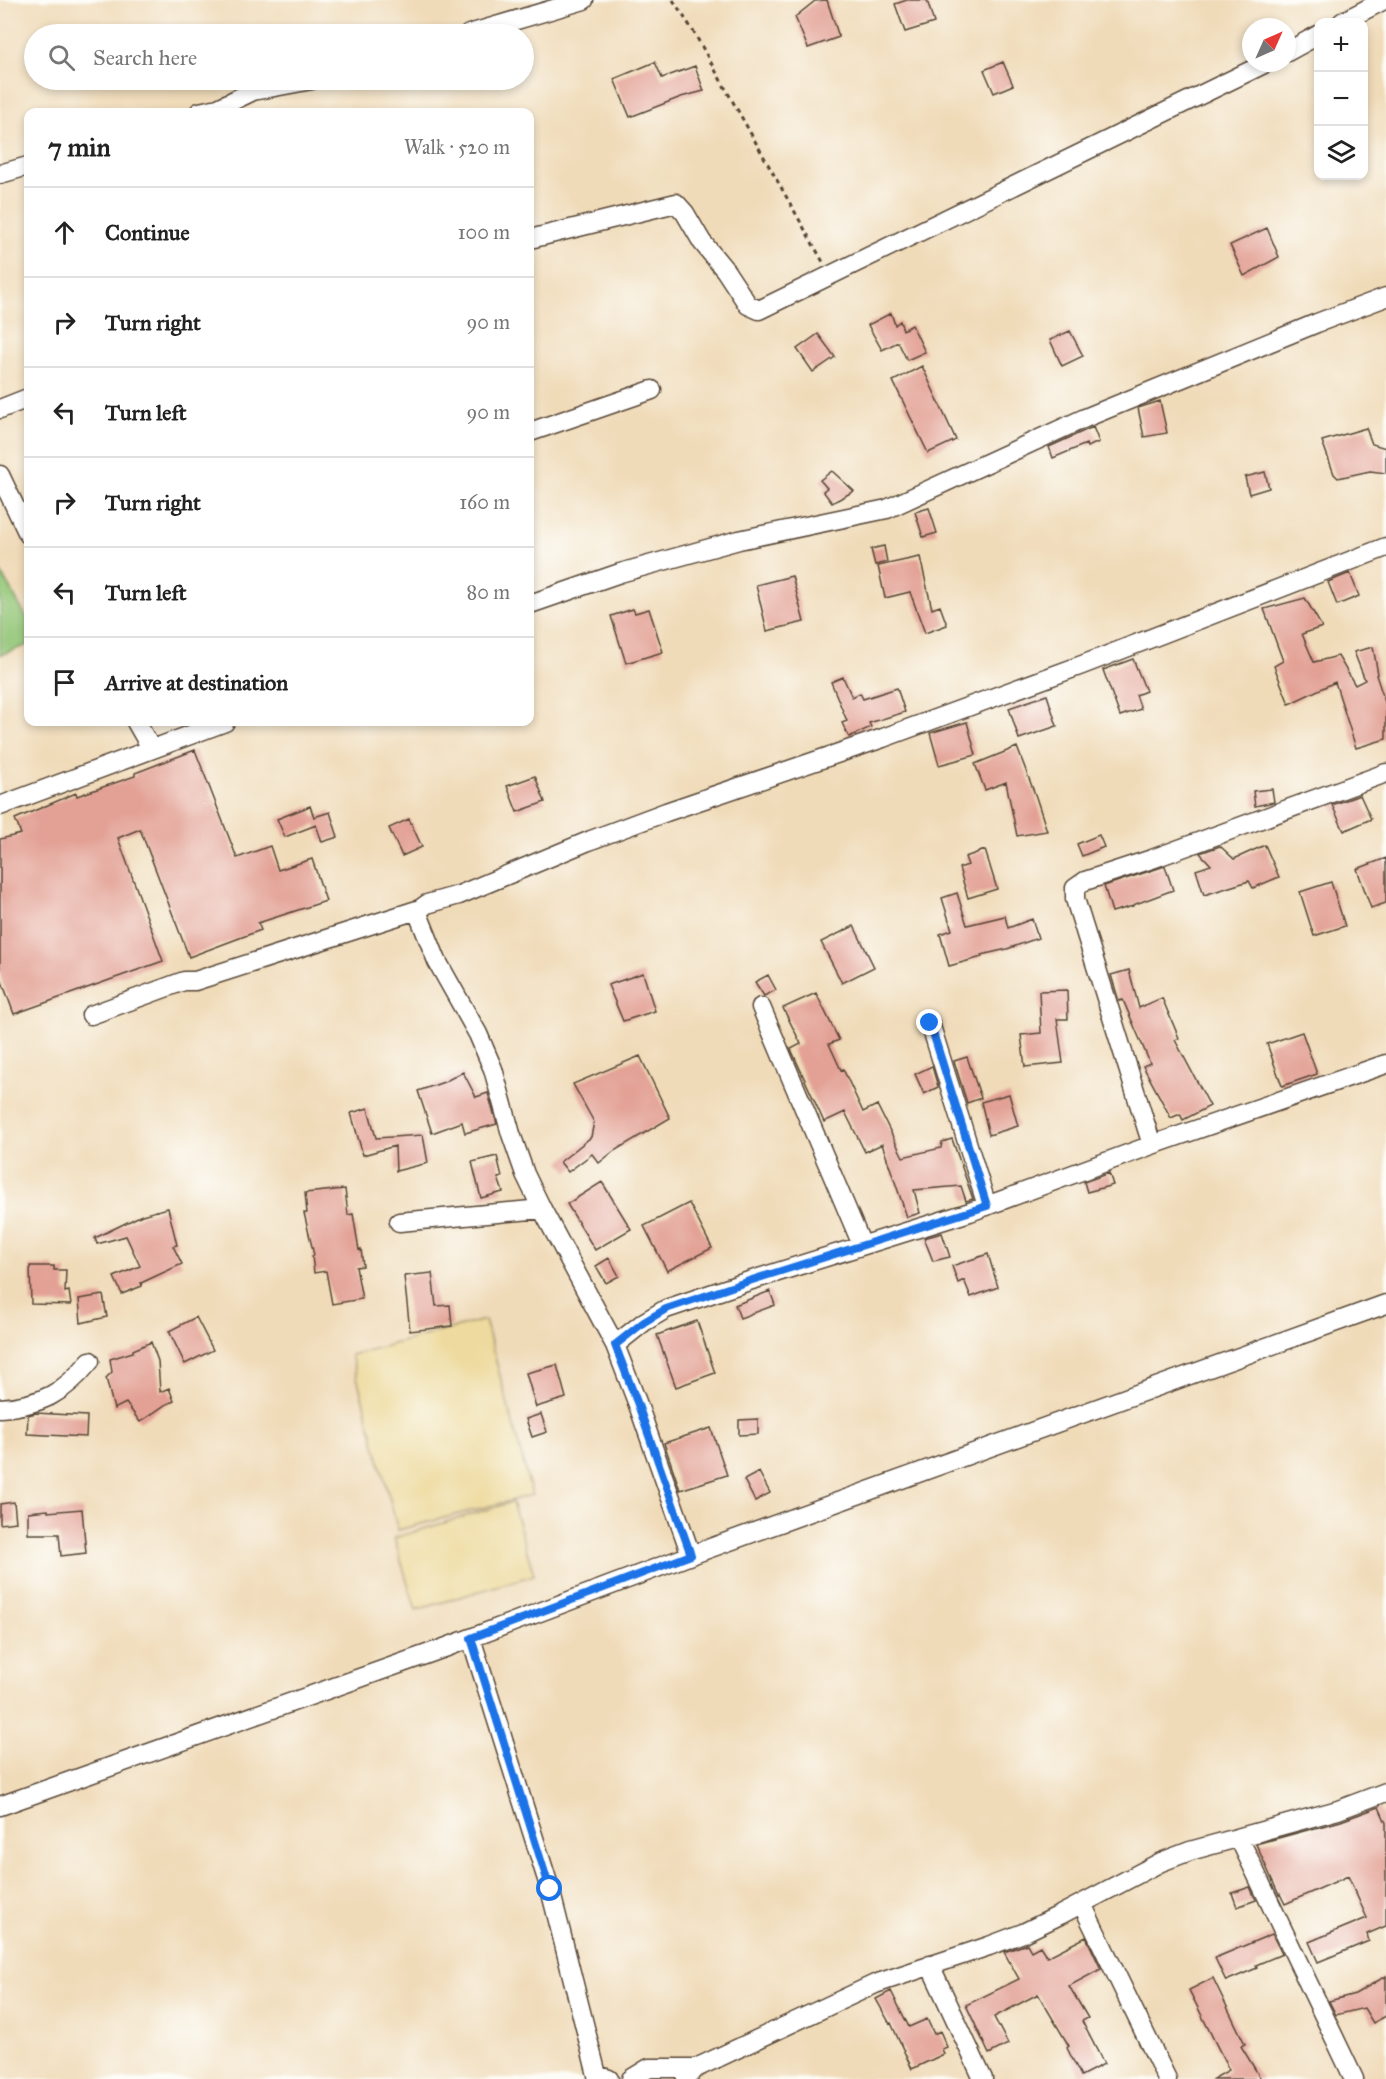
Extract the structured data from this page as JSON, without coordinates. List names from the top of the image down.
{
  "north": "top right",
  "page": {
    "map_buttons": ["+", "−"],
    "search": "Search here",
    "heading": ["7 min", "Walk · 520 m"],
    "list": [
      ["Continue", "100 m"],
      ["Turn right", "90 m"],
      ["Turn left", "90 m"],
      ["Turn right", "160 m"],
      ["Turn left", "80 m"],
      "Arrive at destination"
    ]
  }
}
